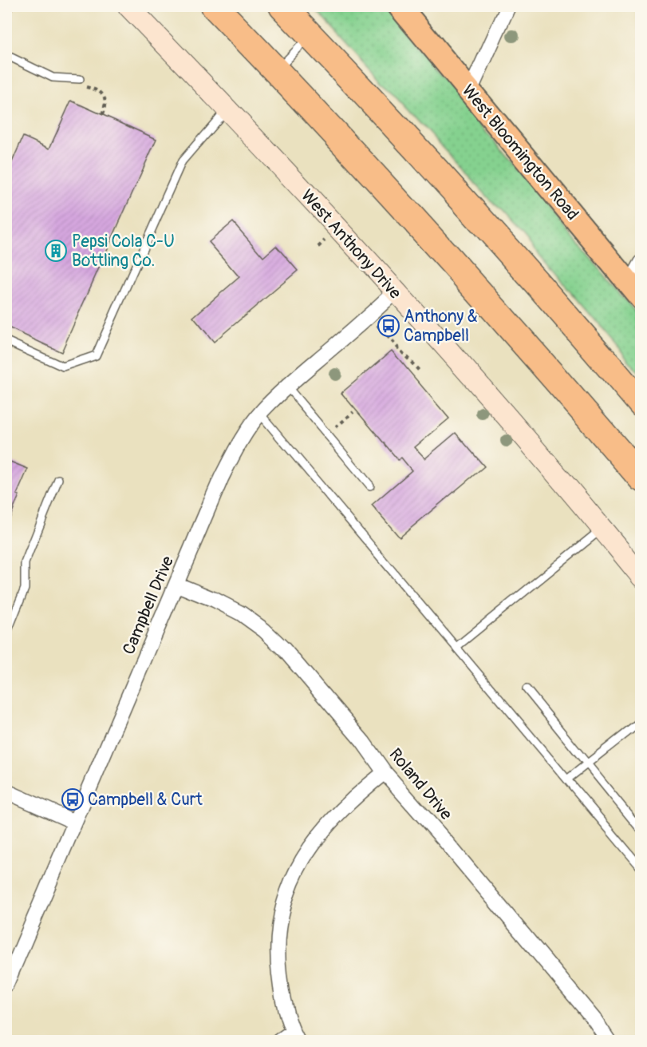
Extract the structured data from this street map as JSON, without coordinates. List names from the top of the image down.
{
  "streets": {
    "main road": ["West Bloomington Road"],
    "street": ["West Anthony Drive", "Campbell Drive", "Roland Drive"]
  },
  "crossings": [
    ["West Anthony Drive", "Campbell Drive"],
    ["Campbell Drive", "Roland Drive"]
  ],
  "places": {
    "building": ["Pepsi Cola C-U Bottling Co."],
    "bus stop": ["Anthony & Campbell", "Campbell & Curt"]
  }
}
